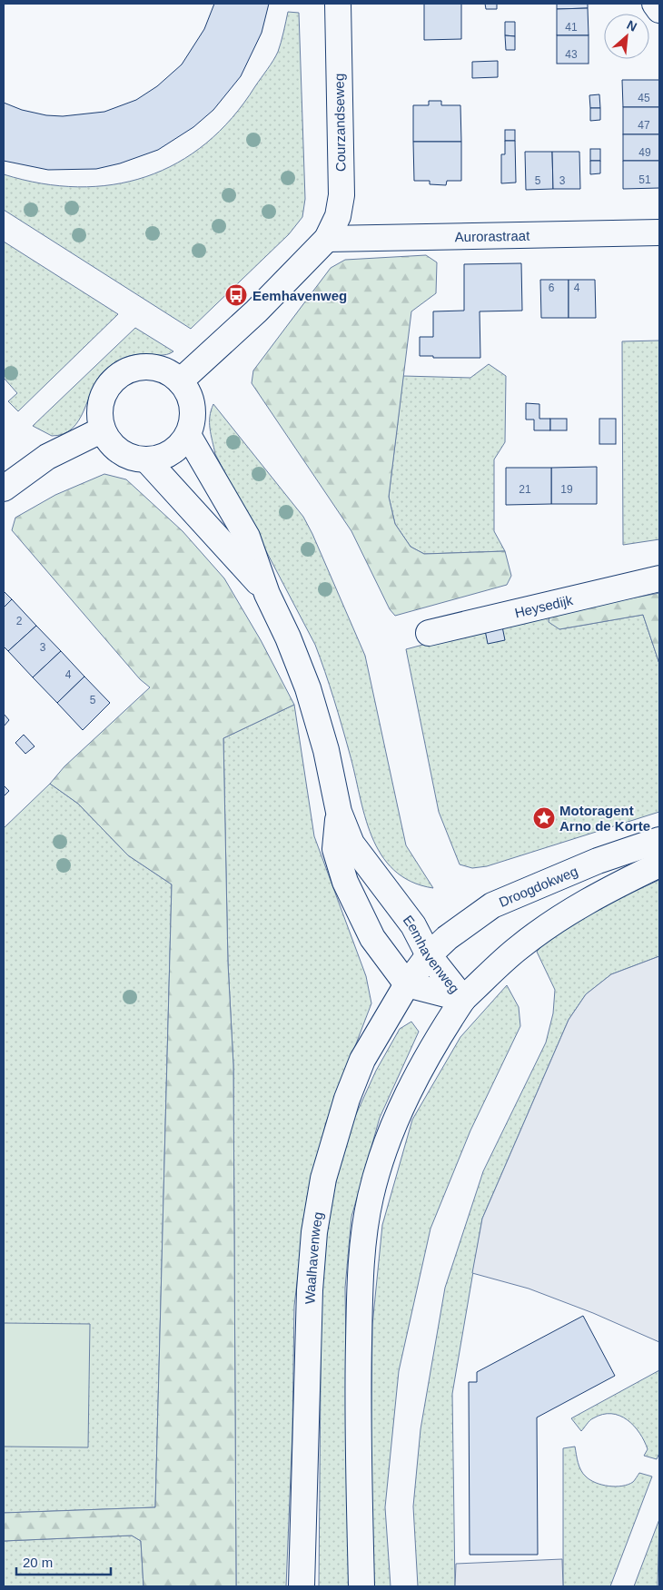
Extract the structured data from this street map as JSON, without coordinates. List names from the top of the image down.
{
  "streets": {
    "street": [
      "Courzandseweg",
      "Aurorastraat",
      "Heysedijk",
      "Droogdokweg",
      "Eemhavenweg",
      "Waalhavenweg"
    ]
  },
  "crossings": [
    ["Courzandseweg", "Aurorastraat"],
    ["Droogdokweg", "Eemhavenweg"],
    ["Droogdokweg", "Waalhavenweg"],
    ["Eemhavenweg", "Waalhavenweg"]
  ],
  "places": {
    "bus stop": ["Eemhavenweg"],
    "place": ["Motoragent Arno de Korte"]
  },
  "house_numbers": [
    "41",
    "43",
    "45",
    "47",
    "49",
    "51",
    "5",
    "3",
    "6",
    "4",
    "21",
    "19",
    "2",
    "3",
    "4",
    "5"
  ],
  "scale_bar": "20 m",
  "north": "top right"
}
